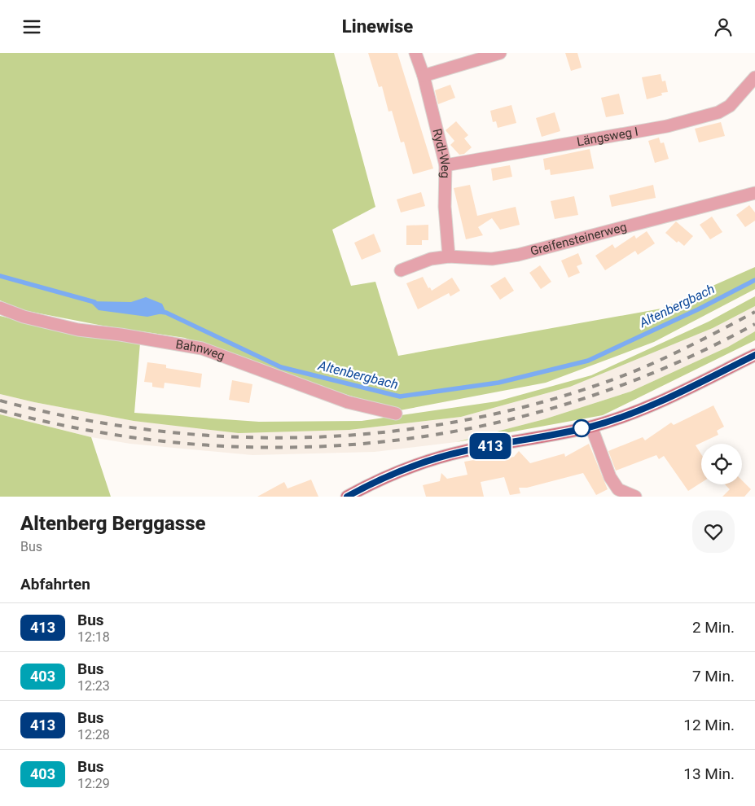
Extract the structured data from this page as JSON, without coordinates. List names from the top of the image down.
{
  "streets": {
    "street": [
      "Längsweg I",
      "Rydl-Weg",
      "Greifensteinerweg",
      "Bahnweg"
    ]
  },
  "crossings": [
    ["Längsweg I", "Rydl-Weg"],
    ["Rydl-Weg", "Greifensteinerweg"]
  ],
  "water": ["Altenbergbach"],
  "lines": ["bus line 413"],
  "page": {
    "header": "Linewise",
    "on_map": "413",
    "heading": [
      ["Altenberg Berggasse", "Bus"],
      "Abfahrten"
    ],
    "list": [
      {
        "mark": "413",
        "name": "Bus",
        "note": "12:18",
        "value": "2 Min."
      },
      {
        "mark": "403",
        "name": "Bus",
        "note": "12:23",
        "value": "7 Min."
      },
      {
        "mark": "413",
        "name": "Bus",
        "note": "12:28",
        "value": "12 Min."
      },
      {
        "mark": "403",
        "name": "Bus",
        "note": "12:29",
        "value": "13 Min."
      }
    ]
  }
}
